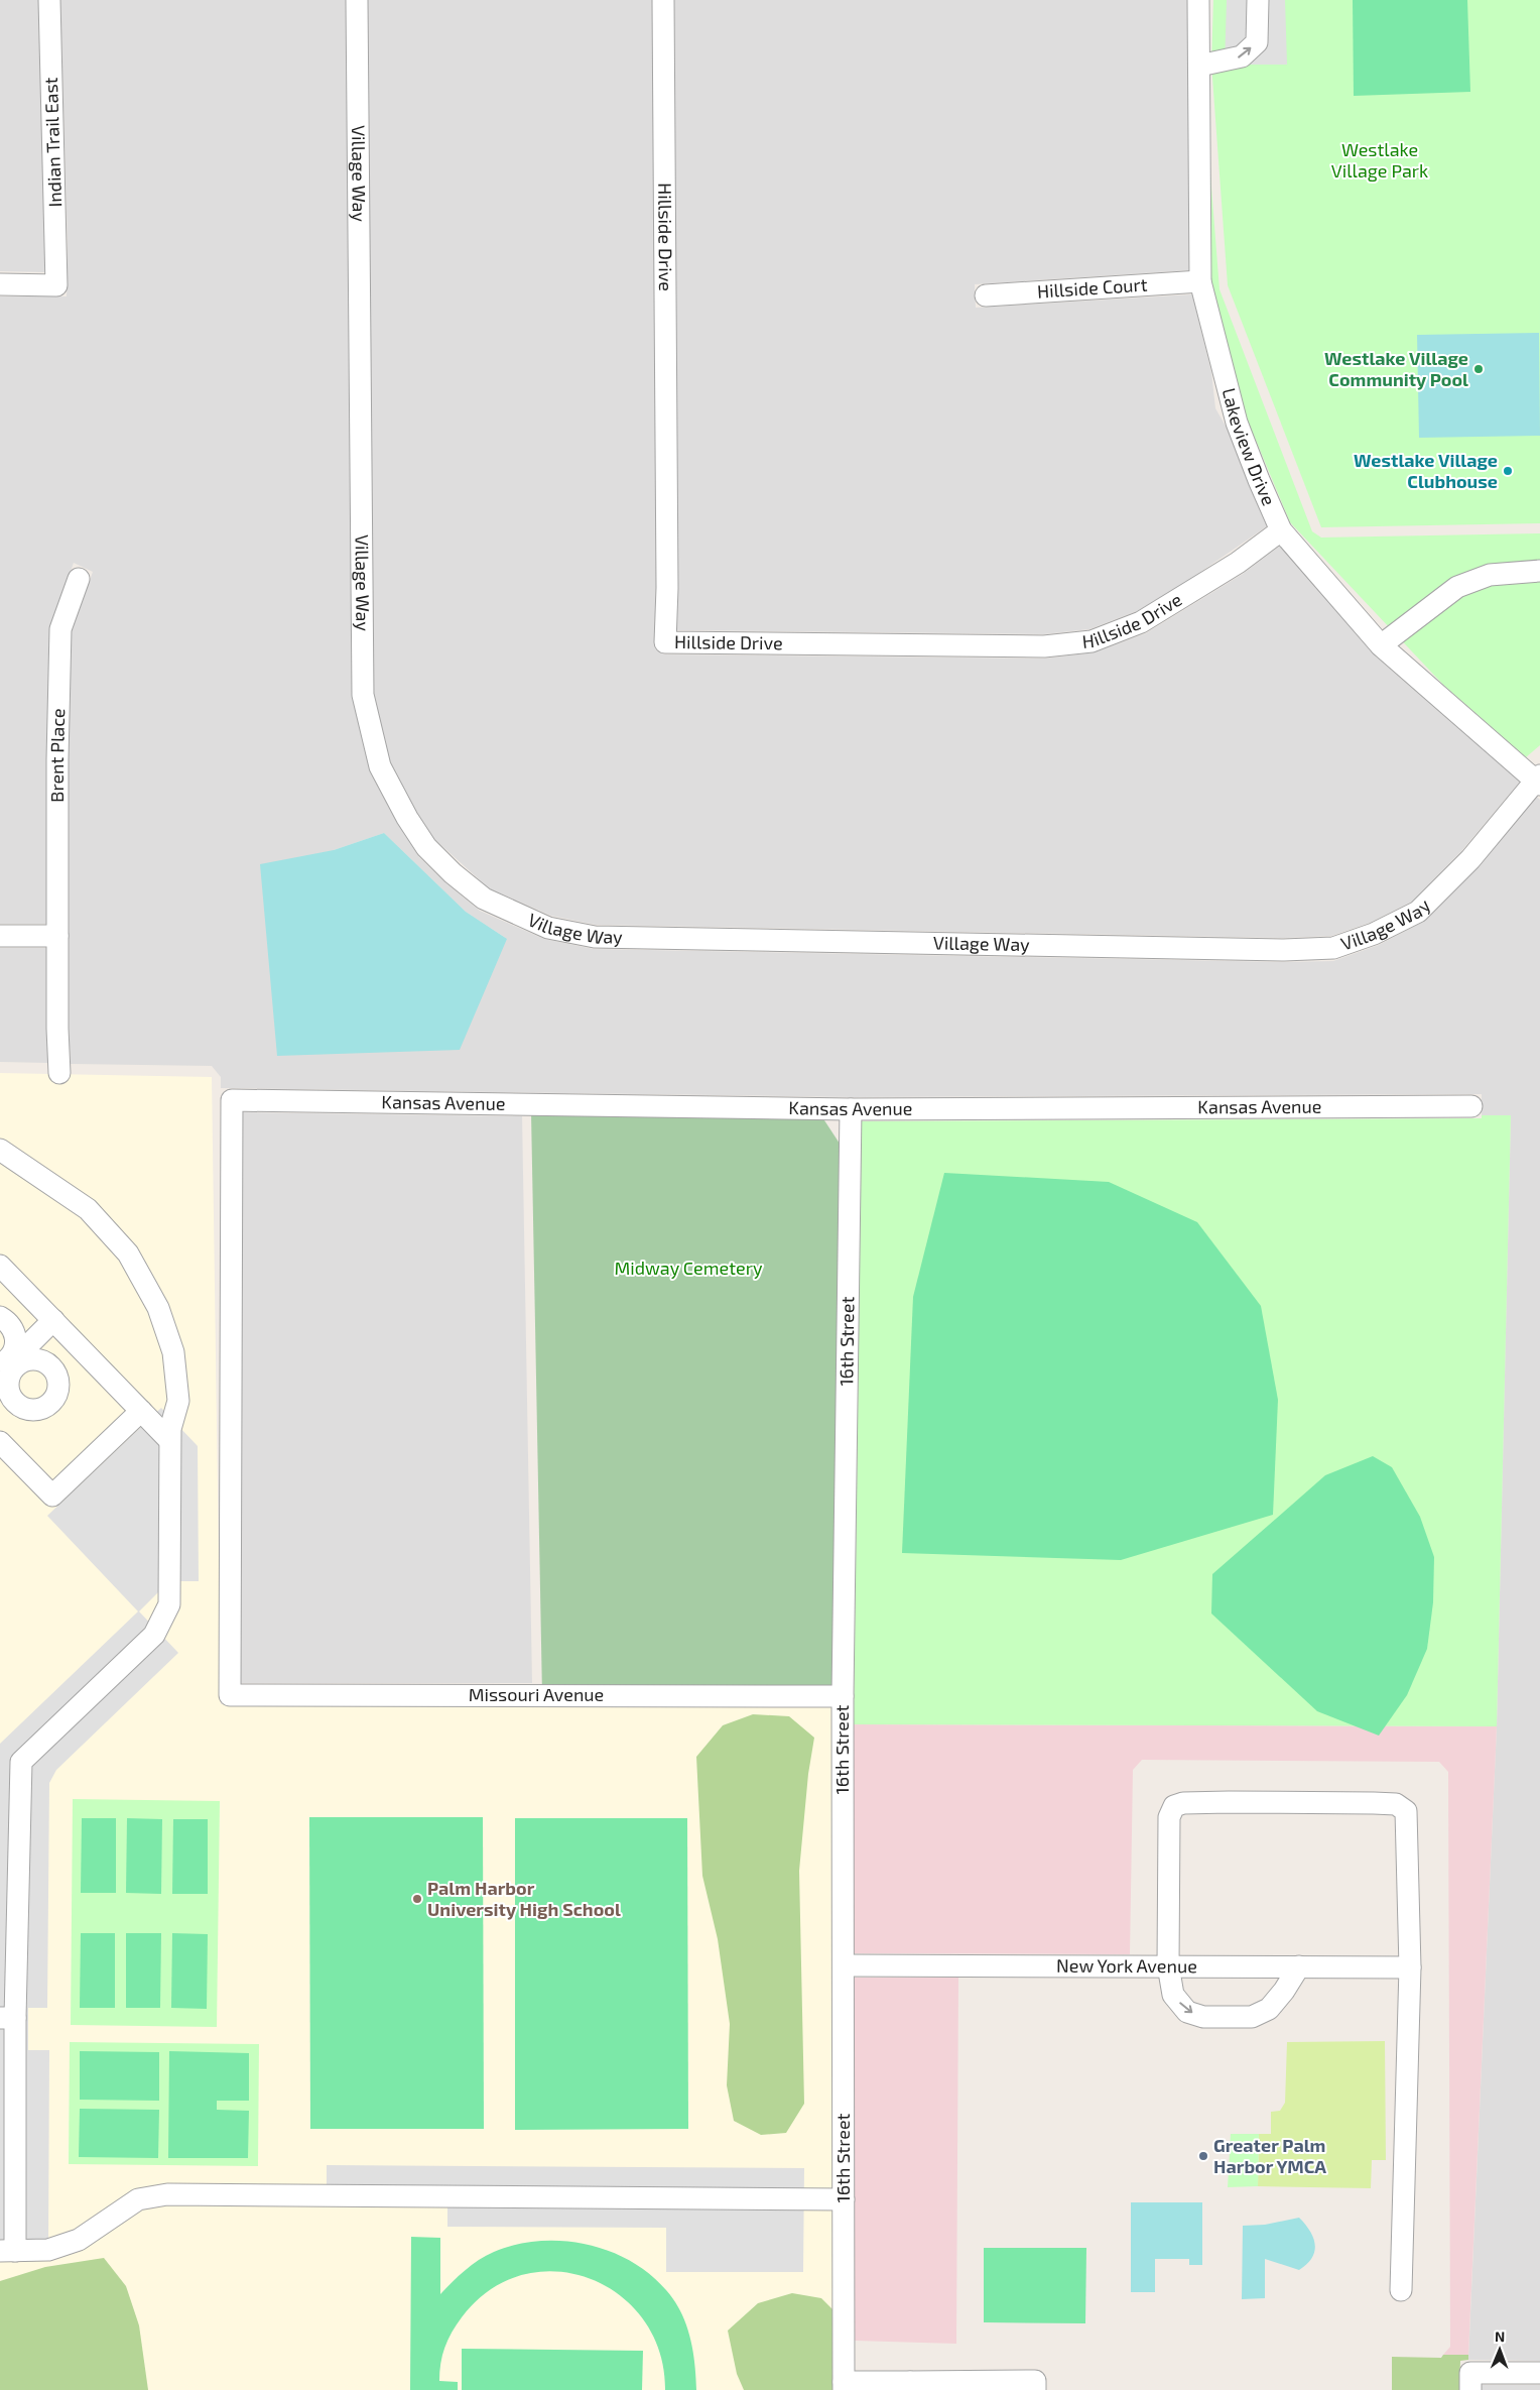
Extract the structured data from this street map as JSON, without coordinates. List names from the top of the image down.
{
  "streets": {
    "street": [
      "Indian Trail East",
      "Village Way",
      "Hillside Drive",
      "Hillside Court",
      "Lakeview Drive",
      "Brent Place",
      "Kansas Avenue",
      "16th Street",
      "Missouri Avenue",
      "New York Avenue"
    ]
  },
  "crossings": [
    ["Village Way", "Lakeview Drive"],
    ["Hillside Drive", "Lakeview Drive"],
    ["Hillside Court", "Lakeview Drive"],
    ["Kansas Avenue", "16th Street"],
    ["Kansas Avenue", "Missouri Avenue"],
    ["16th Street", "Missouri Avenue"],
    ["16th Street", "New York Avenue"]
  ],
  "parks": ["Westlake Village Park", "Midway Cemetery"],
  "places": [
    "Westlake Village Community Pool",
    "Westlake Village Clubhouse",
    "Palm Harbor University High School",
    "Greater Palm Harbor YMCA"
  ],
  "north": "top"
}
